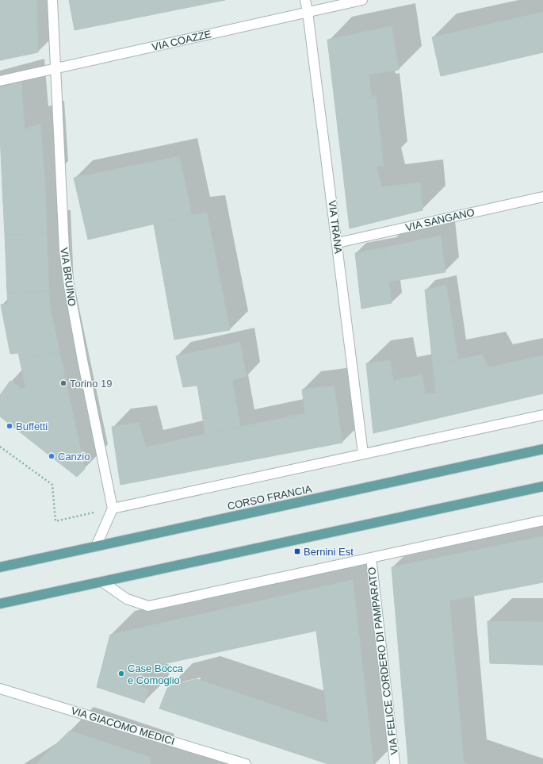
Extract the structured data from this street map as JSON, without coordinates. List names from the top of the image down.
{
  "streets": {
    "main road": ["CORSO FRANCIA"],
    "street": [
      "VIA COAZZE",
      "VIA SANGANO",
      "VIA TRANA",
      "VIA BRUINO",
      "VIA FELICE CORDERO DI PAMPARATO",
      "VIA GIACOMO MEDICI"
    ]
  },
  "crossings": [
    ["VIA COAZZE", "VIA TRANA"],
    ["VIA COAZZE", "VIA BRUINO"],
    ["VIA SANGANO", "VIA TRANA"]
  ],
  "places": {
    "other": [
      "Torino 19",
      "Buffetti",
      "Canzio",
      "Case Bocca e Comoglio"
    ],
    "transit": ["Bernini Est"]
  }
}
